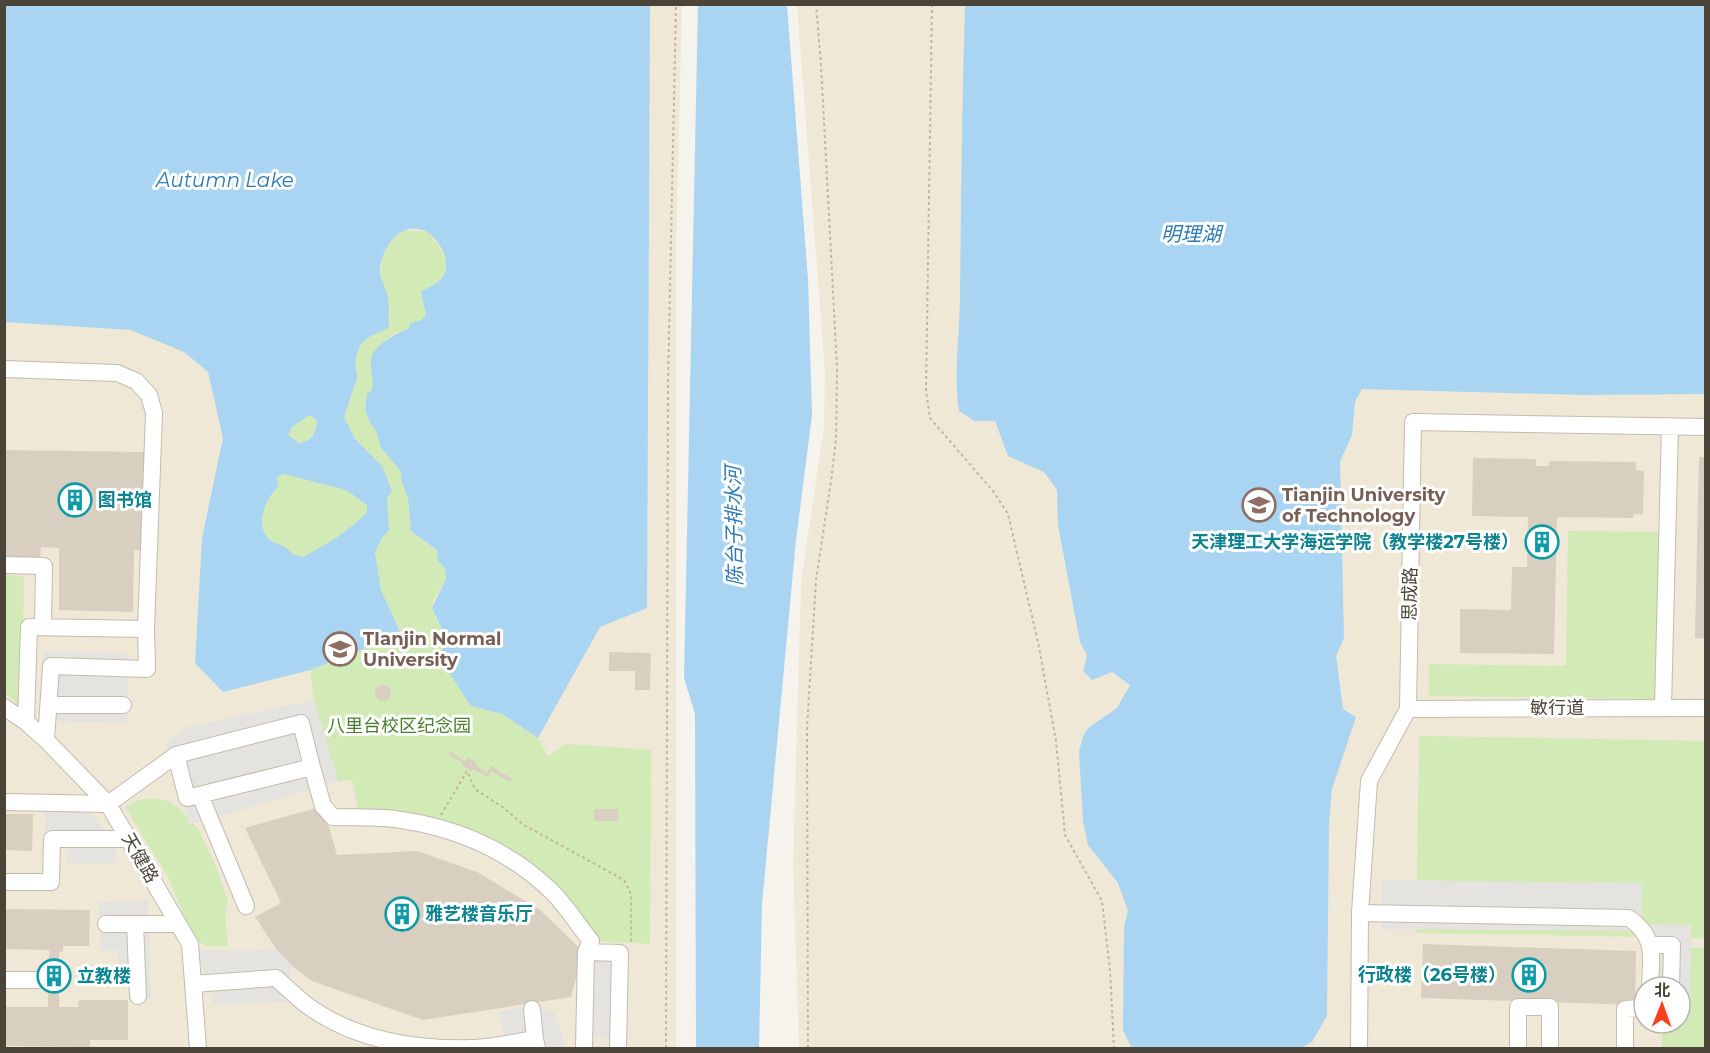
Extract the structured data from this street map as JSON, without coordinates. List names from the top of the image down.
{
  "streets": {
    "street": ["思成路", "敏行道", "天健路"]
  },
  "crossings": [
    ["思成路", "敏行道"]
  ],
  "water": ["Autumn Lake", "明理湖", "陈台子排水河"],
  "parks": ["八里台校区纪念园"],
  "places": {
    "building": [
      "图书馆",
      "天津理工大学海运学院（教学楼27号楼）",
      "雅艺楼音乐厅",
      "行政楼（26号楼）",
      "立教楼"
    ],
    "school or university": ["Tianjin University of Technology", "TIanjin Normal University"]
  },
  "north": "top"
}
